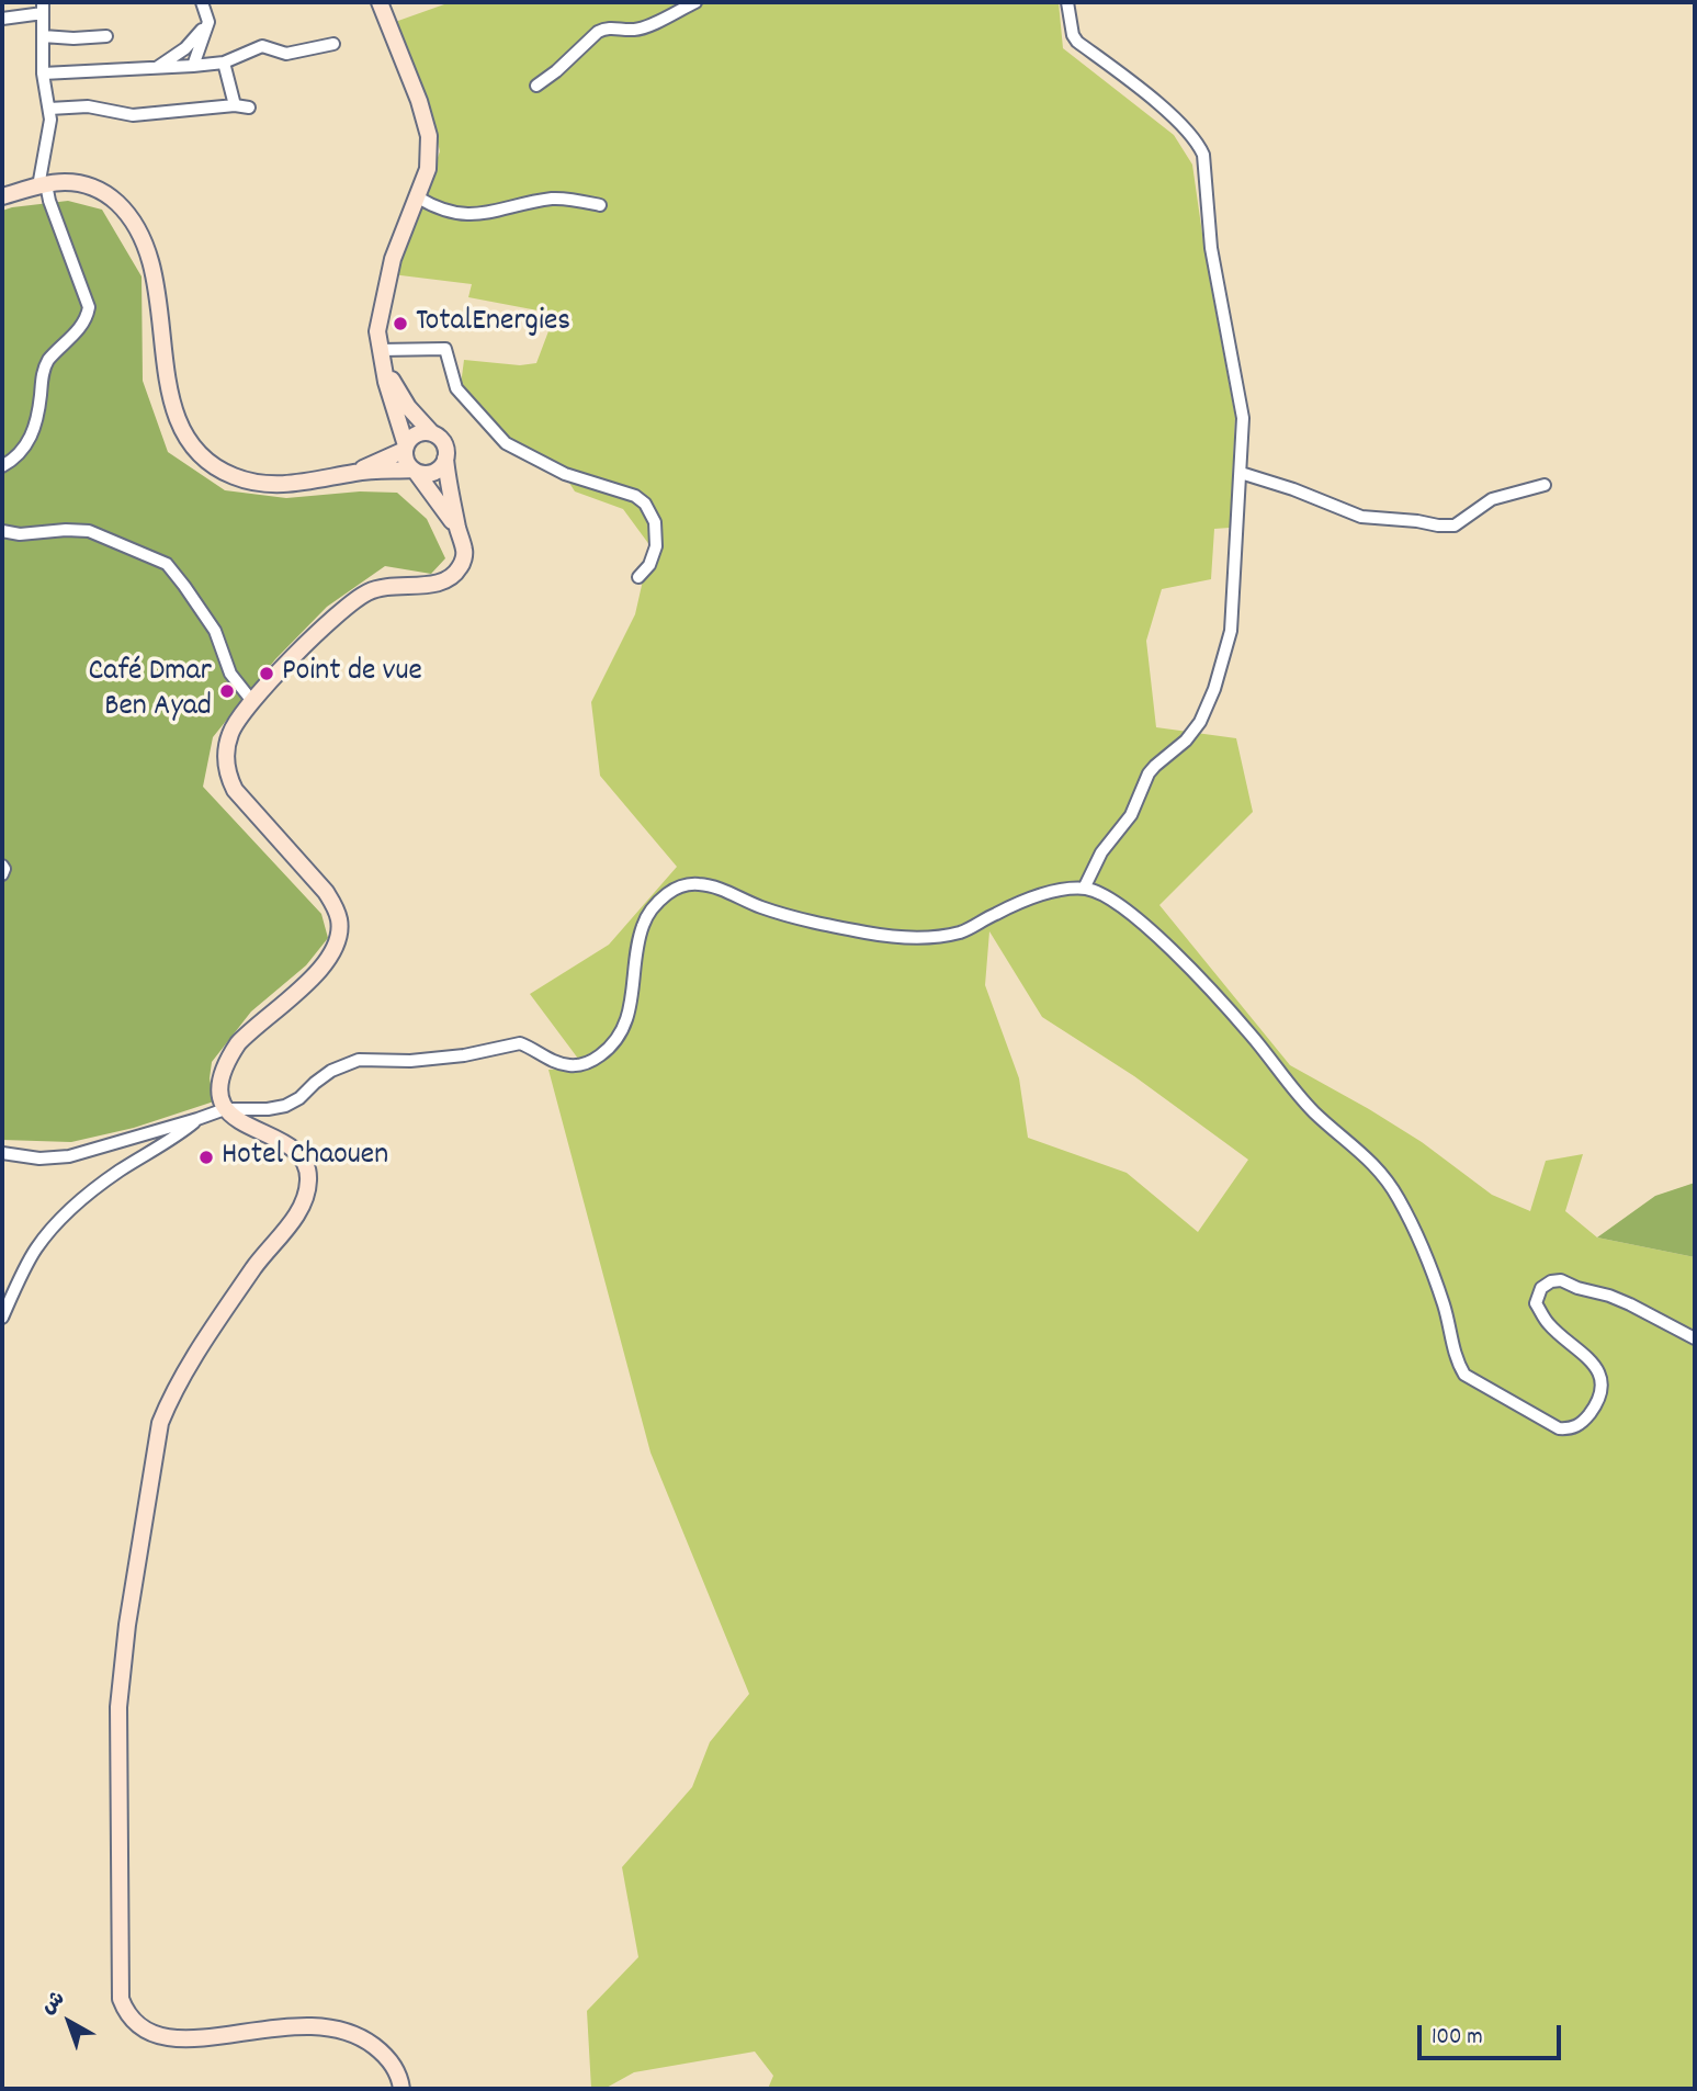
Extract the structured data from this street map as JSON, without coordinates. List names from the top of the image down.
{
  "places": [
    "TotalEnergies",
    "Point de vue",
    "Café Dmar Ben Ayad",
    "Hotel Chaouen"
  ],
  "scale_bar": "100 m",
  "north": "top left"
}
